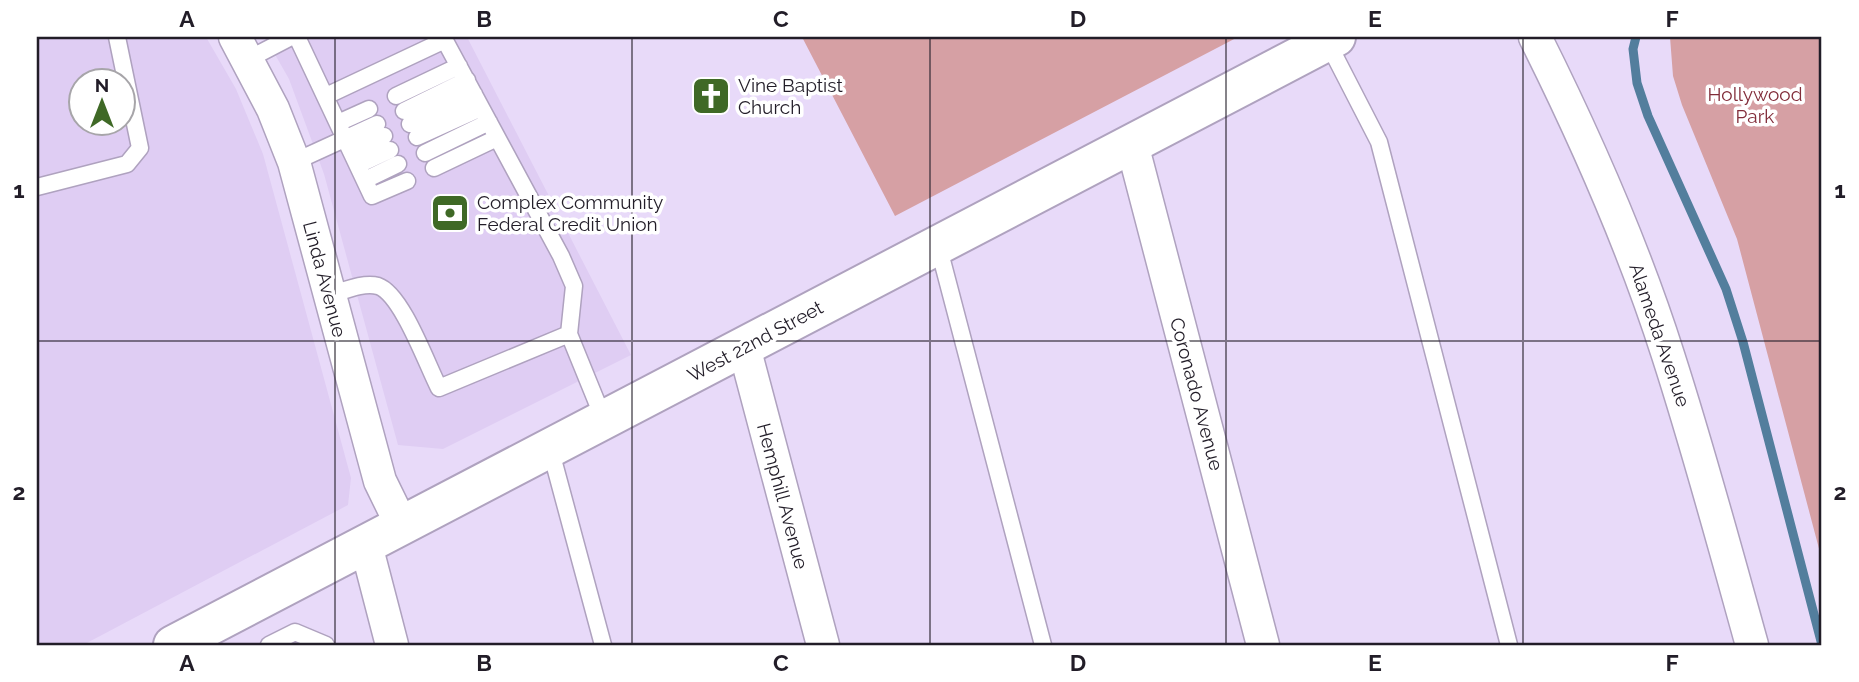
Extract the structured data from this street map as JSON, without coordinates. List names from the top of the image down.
{
  "streets": {
    "street": [
      "Linda Avenue",
      "Alameda Avenue",
      "West 22nd Street",
      "Coronado Avenue",
      "Hemphill Avenue"
    ]
  },
  "crossings": [
    ["Linda Avenue", "West 22nd Street"],
    ["West 22nd Street", "Coronado Avenue"],
    ["West 22nd Street", "Hemphill Avenue"]
  ],
  "parks": ["Hollywood Park"],
  "places": {
    "church": ["Vine Baptist Church"],
    "bank": ["Complex Community Federal Credit Union"]
  },
  "north": "top",
  "grid": {
    "columns": [
      "A",
      "B",
      "C",
      "D",
      "E",
      "F"
    ],
    "rows": ["1", "2"]
  }
}
